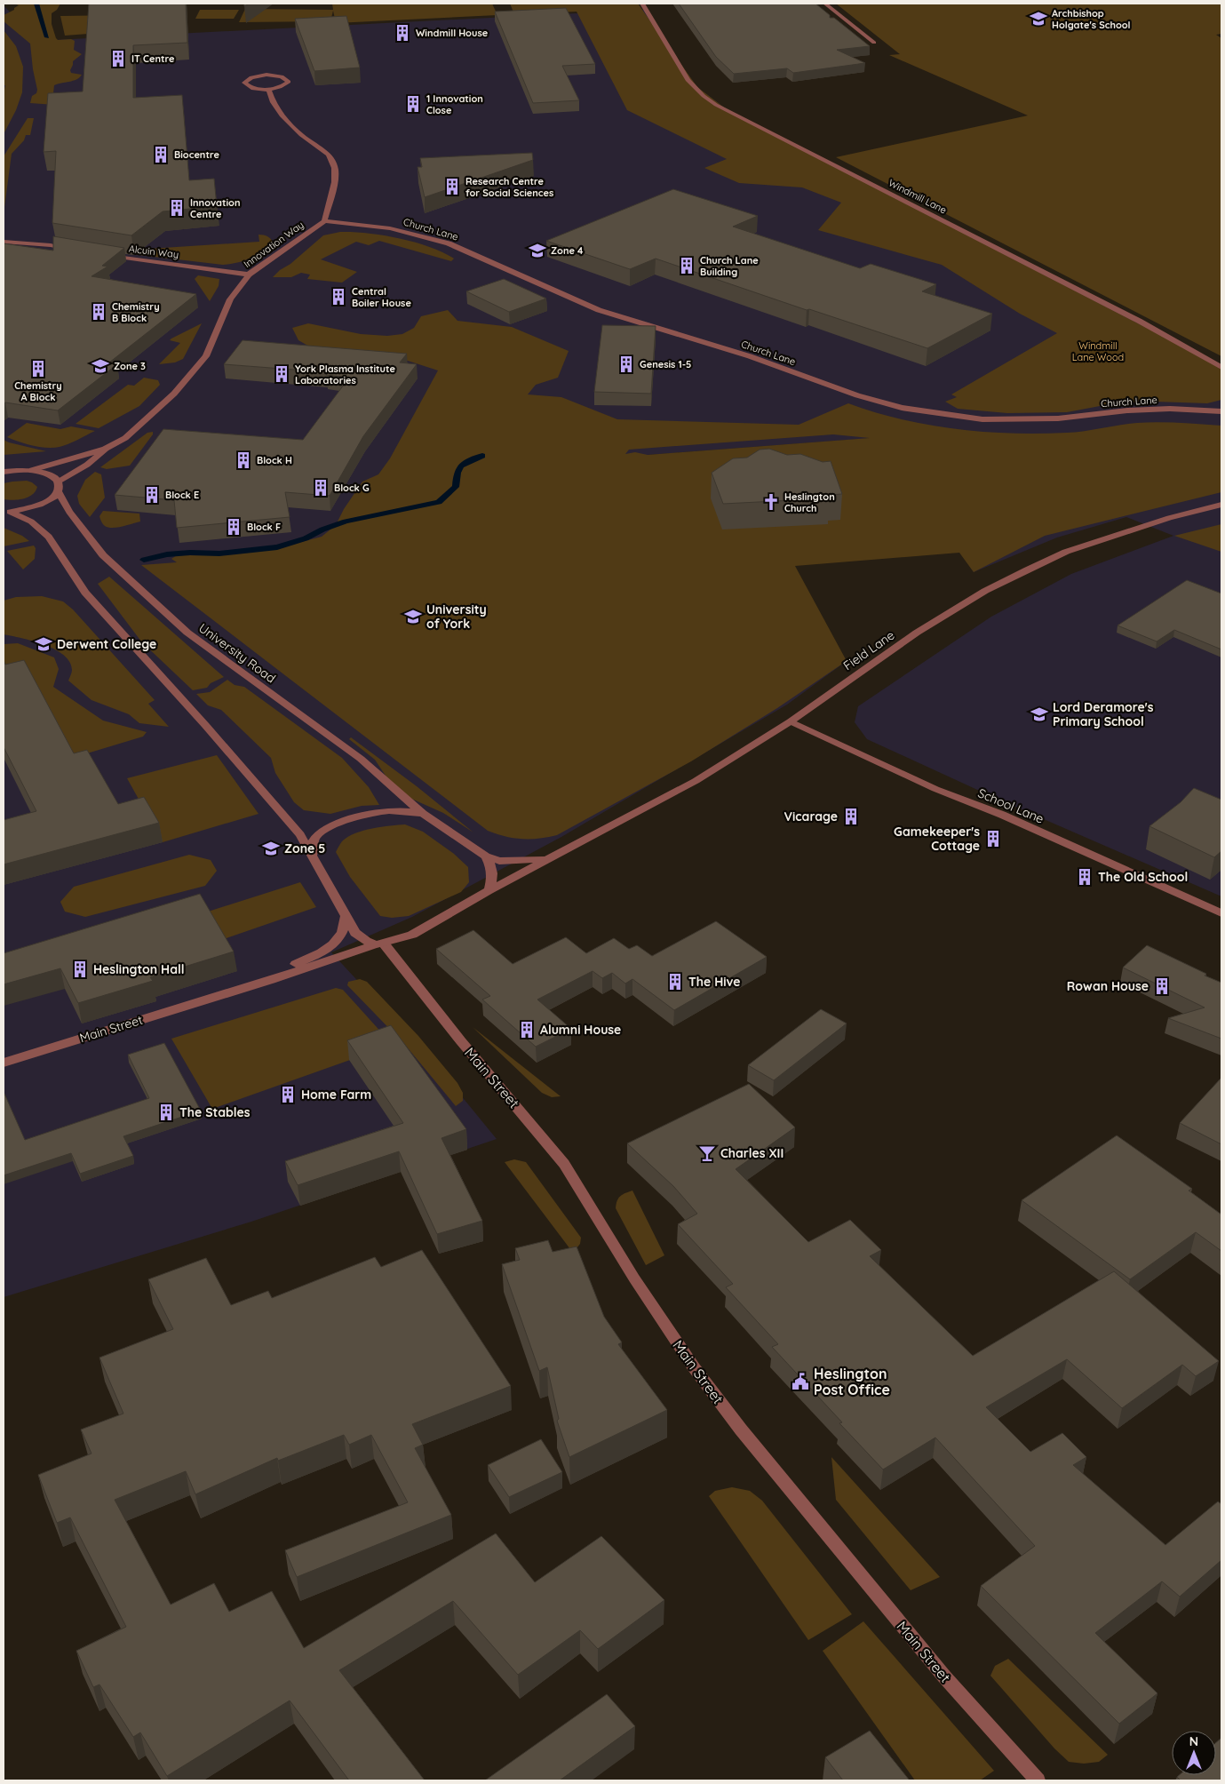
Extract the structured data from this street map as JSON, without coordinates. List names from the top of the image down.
{
  "streets": {
    "street": [
      "Windmill Lane",
      "Church Lane",
      "Innovation Way",
      "Alcuin Way",
      "Field Lane",
      "University Road",
      "School Lane",
      "Main Street"
    ]
  },
  "crossings": [
    ["Church Lane", "Innovation Way"],
    ["Innovation Way", "Alcuin Way"],
    ["Innovation Way", "University Road"],
    ["Field Lane", "University Road"],
    ["Field Lane", "School Lane"],
    ["Field Lane", "Main Street"],
    ["University Road", "Main Street"]
  ],
  "parks": ["Windmill Lane Wood"],
  "places": {
    "school or university": [
      "Archbishop Holgate's School",
      "Zone 4",
      "Zone 3",
      "University of York",
      "Derwent College",
      "Lord Deramore's Primary School",
      "Zone 5"
    ],
    "building": [
      "Windmill House",
      "IT Centre",
      "1 Innovation Close",
      "Biocentre",
      "Research Centre for Social Sciences",
      "Innovation Centre",
      "Church Lane Building",
      "Central Boiler House",
      "Chemistry B Block",
      "Genesis 1-5",
      "Chemistry A Block",
      "York Plasma Institute Laboratories",
      "Block H",
      "Block G",
      "Block E",
      "Block F",
      "Vicarage",
      "Gamekeeper's Cottage",
      "The Old School",
      "Heslington Hall",
      "The Hive",
      "Rowan House",
      "Alumni House",
      "Home Farm",
      "The Stables"
    ],
    "church": ["Heslington Church"],
    "bar": ["Charles XII"],
    "public building": ["Heslington Post Office"]
  },
  "north": "top"
}
